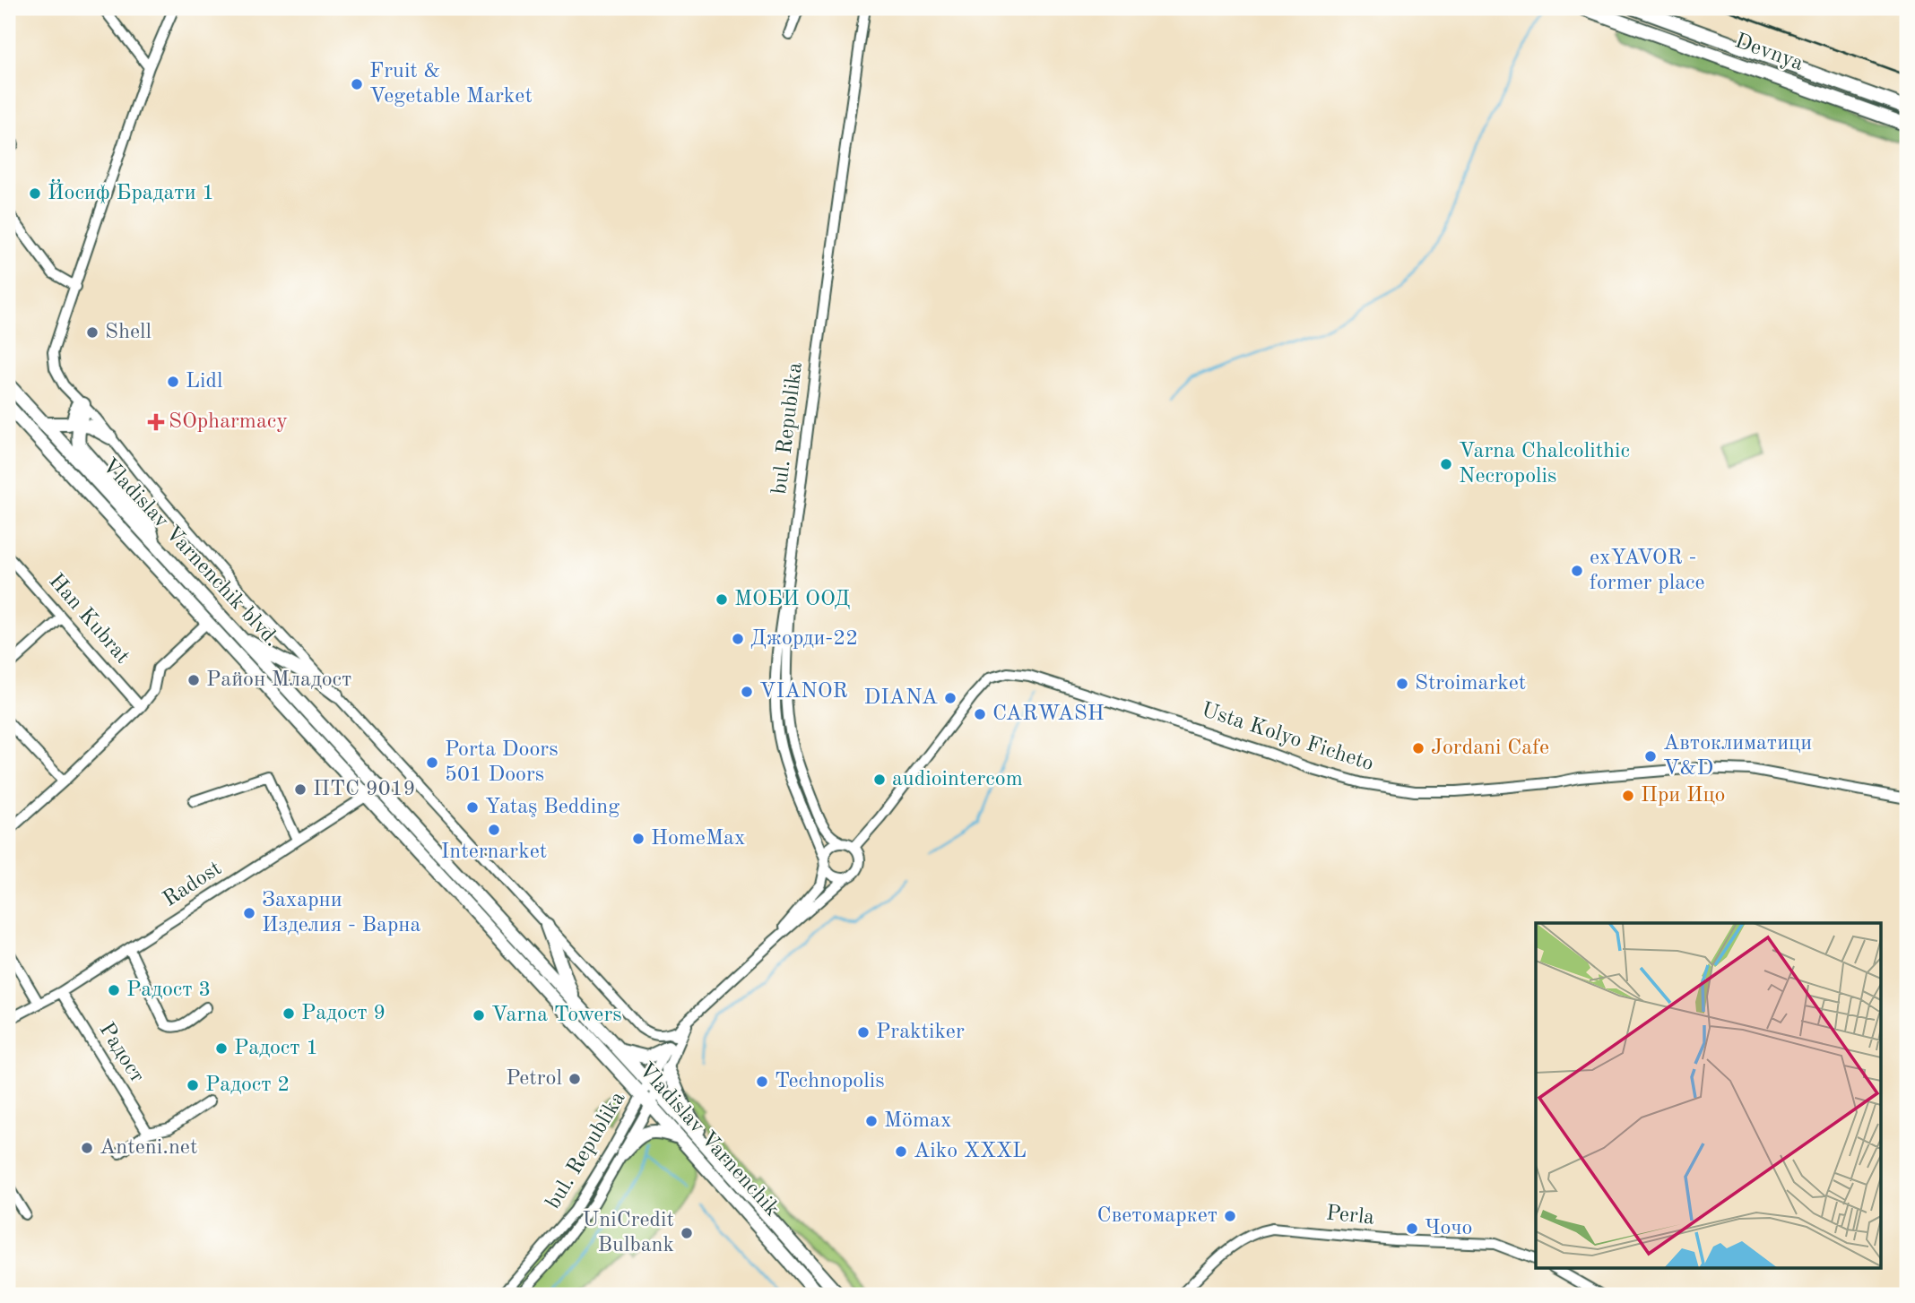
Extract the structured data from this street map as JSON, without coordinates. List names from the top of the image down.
{
  "streets": {
    "main road": ["Devnya", "Vladislav Varnenchik blvd.", "Vladislav Varnenchik"],
    "street": [
      "bul. Republika",
      "Han Kubrat",
      "Usta Kolyo Ficheto",
      "Radost",
      "Радост",
      "Perla"
    ]
  },
  "crossings": [
    ["bul. Republika", "Vladislav Varnenchik blvd."],
    ["bul. Republika", "Usta Kolyo Ficheto"],
    ["bul. Republika", "Vladislav Varnenchik"],
    ["Vladislav Varnenchik blvd.", "Radost"],
    ["Vladislav Varnenchik blvd.", "Vladislav Varnenchik"],
    ["Radost", "Радост"],
    ["Radost", "Vladislav Varnenchik"]
  ],
  "places": {
    "other": [
      "Fruit & Vegetable Market",
      "Йосиф Брадати 1",
      "Shell",
      "Lidl",
      "Varna Chalcolithic Necropolis",
      "exYAVOR - former place",
      "МОБИ ООД",
      "Джорди-22",
      "Район Младост",
      "Stroimarket",
      "VIANOR",
      "DIANA",
      "CARWASH",
      "Jordani Cafe",
      "Автоклиматици V&D",
      "Porta Doors 501 Doors",
      "audiointercom",
      "ПТС 9019",
      "При Ицо",
      "Yataş Bedding",
      "Internarket",
      "HomeMax",
      "Захарни Изделия - Варна",
      "Радост 3",
      "Радост 9",
      "Varna Towers",
      "Praktiker",
      "Радост 1",
      "Petrol",
      "Technopolis",
      "Радост 2",
      "Mömax",
      "Anteni.net",
      "Aiko XXXL",
      "Светомаркет",
      "Чочо",
      "UniCredit Bulbank"
    ],
    "health": ["SOpharmacy"]
  }
}
